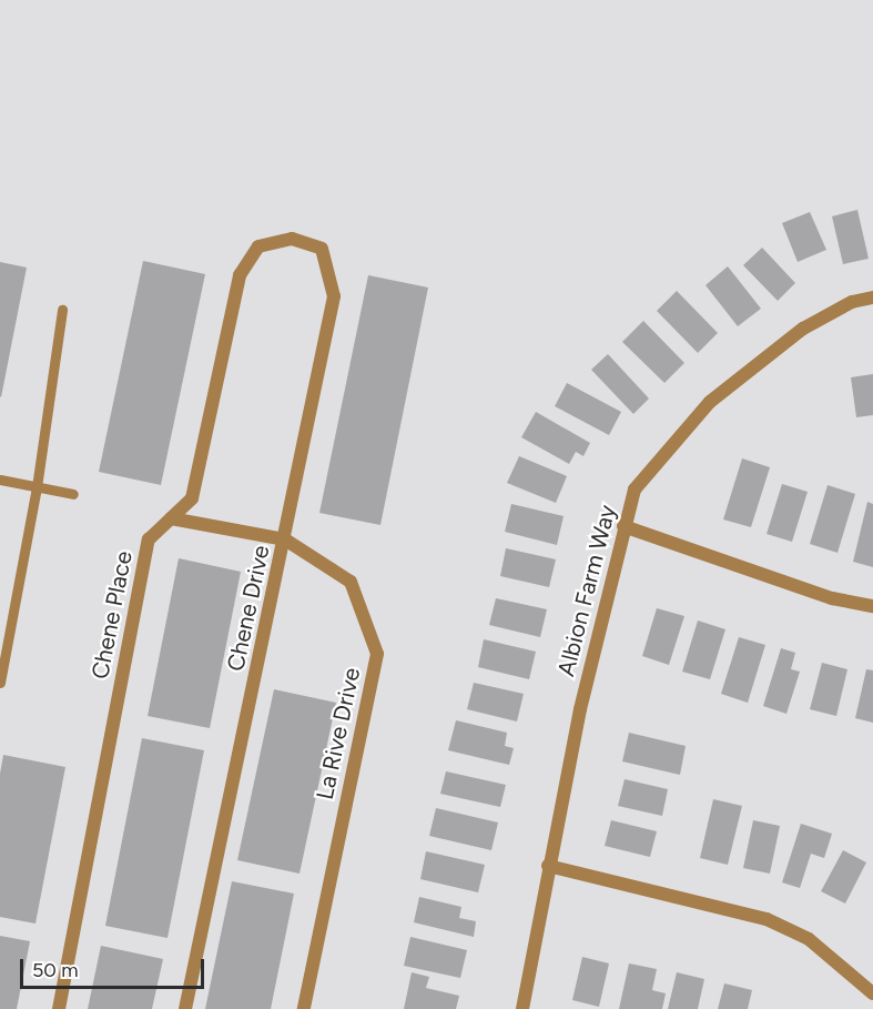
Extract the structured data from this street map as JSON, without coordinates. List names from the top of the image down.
{
  "streets": {
    "street": [
      "Albion Farm Way",
      "Chene Drive",
      "Chene Place",
      "La Rive Drive"
    ]
  },
  "crossings": [
    ["Chene Drive", "Chene Place"],
    ["Chene Drive", "La Rive Drive"],
    ["Chene Place", "La Rive Drive"]
  ],
  "scale_bar": "50 m"
}
